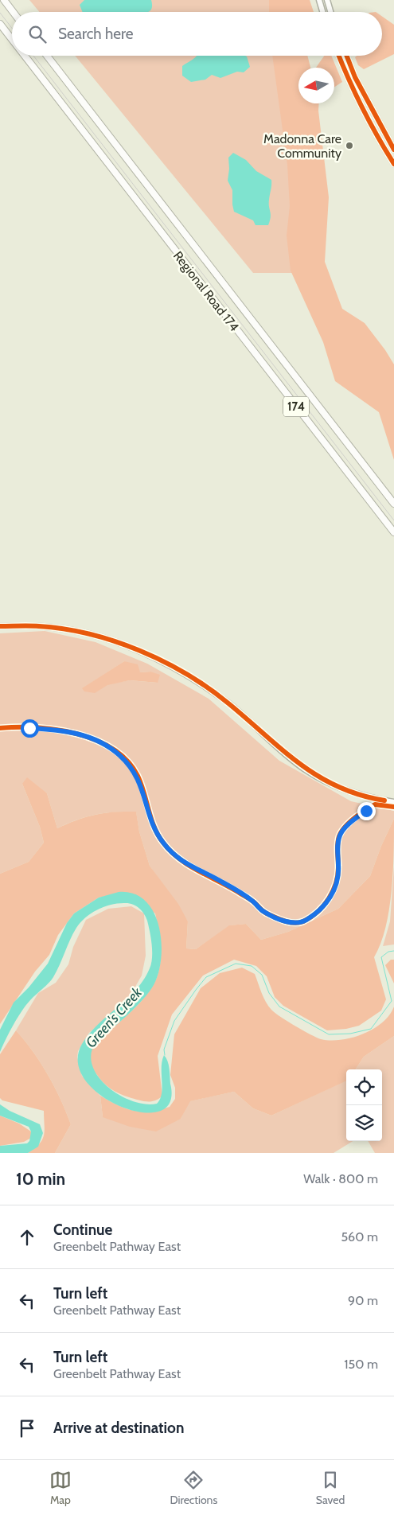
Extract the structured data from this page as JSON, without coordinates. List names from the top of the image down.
{
  "streets": {
    "highway": ["Regional Road 174", "174"]
  },
  "water": ["Green's Creek"],
  "places": ["Madonna Care Community"],
  "north": "left",
  "page": {
    "search": "Search here",
    "heading": ["10 min", "Walk · 800 m"],
    "list": [
      ["Continue", "Greenbelt Pathway East", "560 m"],
      ["Turn left", "Greenbelt Pathway East", "90 m"],
      ["Turn left", "Greenbelt Pathway East", "150 m"],
      "Arrive at destination"
    ],
    "nav": ["Map", "Directions", "Saved"]
  }
}
